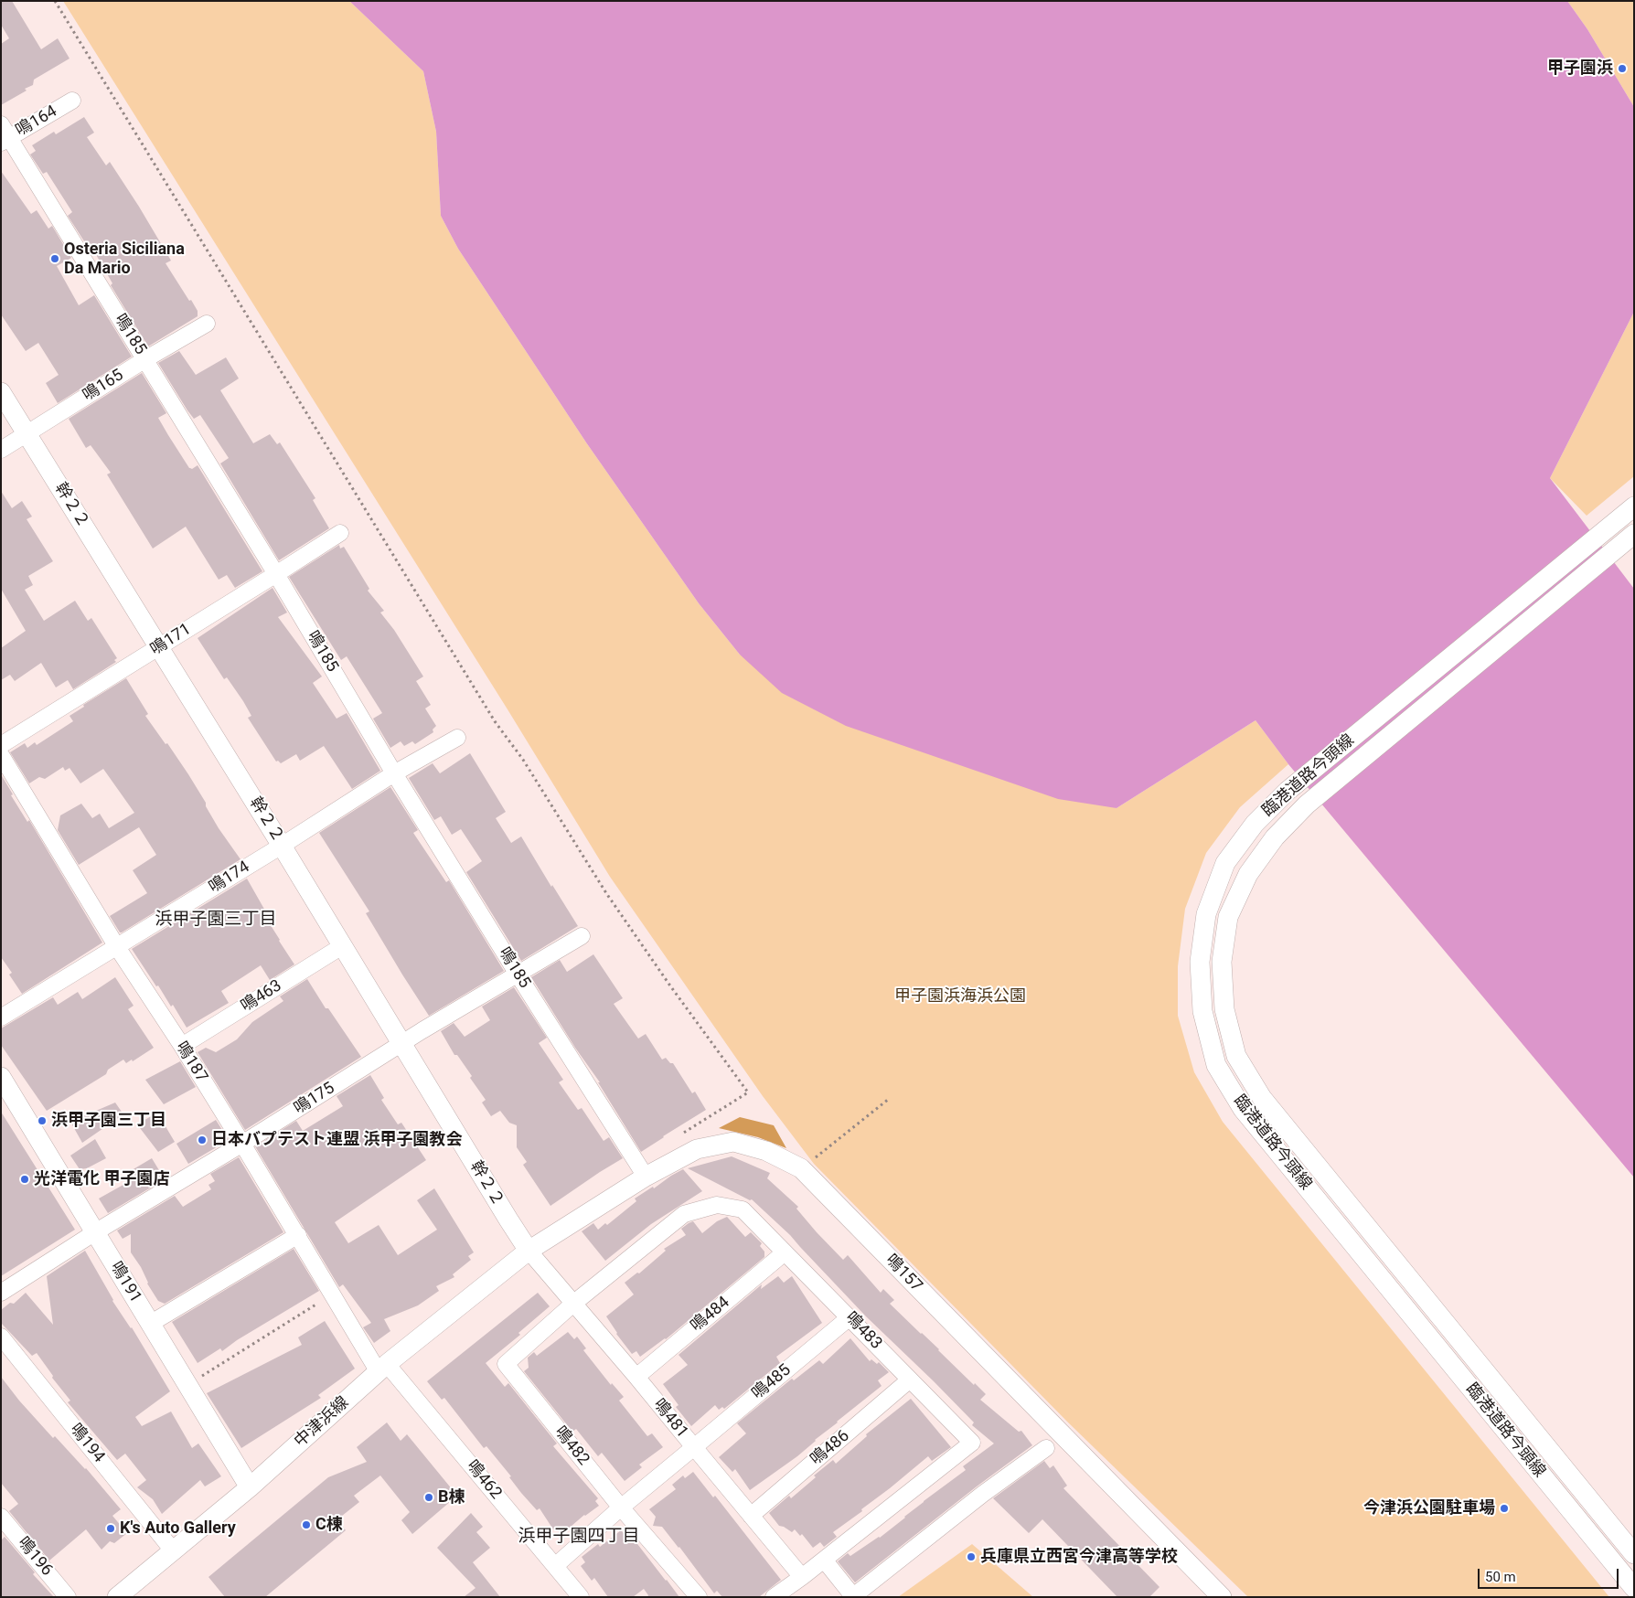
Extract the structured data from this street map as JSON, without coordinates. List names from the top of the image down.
{
  "streets": {
    "street": [
      "鳴164",
      "鳴185",
      "鳴165",
      "幹２２",
      "鳴171",
      "臨港道路今頭線",
      "鳴174",
      "鳴463",
      "鳴187",
      "鳴175",
      "鳴157",
      "鳴191",
      "鳴484",
      "鳴483",
      "鳴485",
      "鳴481",
      "中津浜線",
      "鳴194",
      "鳴482",
      "鳴486",
      "鳴462",
      "鳴196"
    ]
  },
  "crossings": [
    ["鳴164", "鳴185"],
    ["鳴185", "鳴165"],
    ["鳴185", "鳴171"],
    ["鳴185", "鳴174"],
    ["鳴185", "鳴175"],
    ["鳴185", "鳴157"],
    ["鳴165", "幹２２"],
    ["幹２２", "鳴171"],
    ["幹２２", "鳴174"],
    ["幹２２", "鳴463"],
    ["幹２２", "鳴175"],
    ["幹２２", "鳴157"],
    ["幹２２", "鳴481"],
    ["幹２２", "中津浜線"],
    ["鳴174", "鳴187"],
    ["鳴463", "鳴187"],
    ["鳴187", "鳴175"],
    ["鳴187", "中津浜線"],
    ["鳴187", "鳴462"],
    ["鳴175", "鳴191"],
    ["鳴157", "鳴481"],
    ["鳴157", "中津浜線"],
    ["鳴191", "中津浜線"],
    ["鳴484", "鳴483"],
    ["鳴484", "鳴481"],
    ["鳴483", "鳴485"],
    ["鳴483", "鳴481"],
    ["鳴483", "鳴482"],
    ["鳴483", "鳴486"],
    ["鳴485", "鳴481"],
    ["鳴481", "中津浜線"],
    ["鳴481", "鳴482"],
    ["鳴481", "鳴462"],
    ["中津浜線", "鳴194"],
    ["中津浜線", "鳴462"]
  ],
  "districts": ["浜甲子園三丁目", "浜甲子園四丁目"],
  "parks": ["甲子園浜海浜公園"],
  "places": [
    "甲子園浜",
    "Osteria Siciliana Da Mario",
    "浜甲子園三丁目",
    "日本バプテスト連盟 浜甲子園教会",
    "光洋電化 甲子園店",
    "B棟",
    "今津浜公園駐車場",
    "C棟",
    "K's Auto Gallery",
    "兵庫県立西宮今津高等学校"
  ],
  "scale_bar": "50 m"
}
